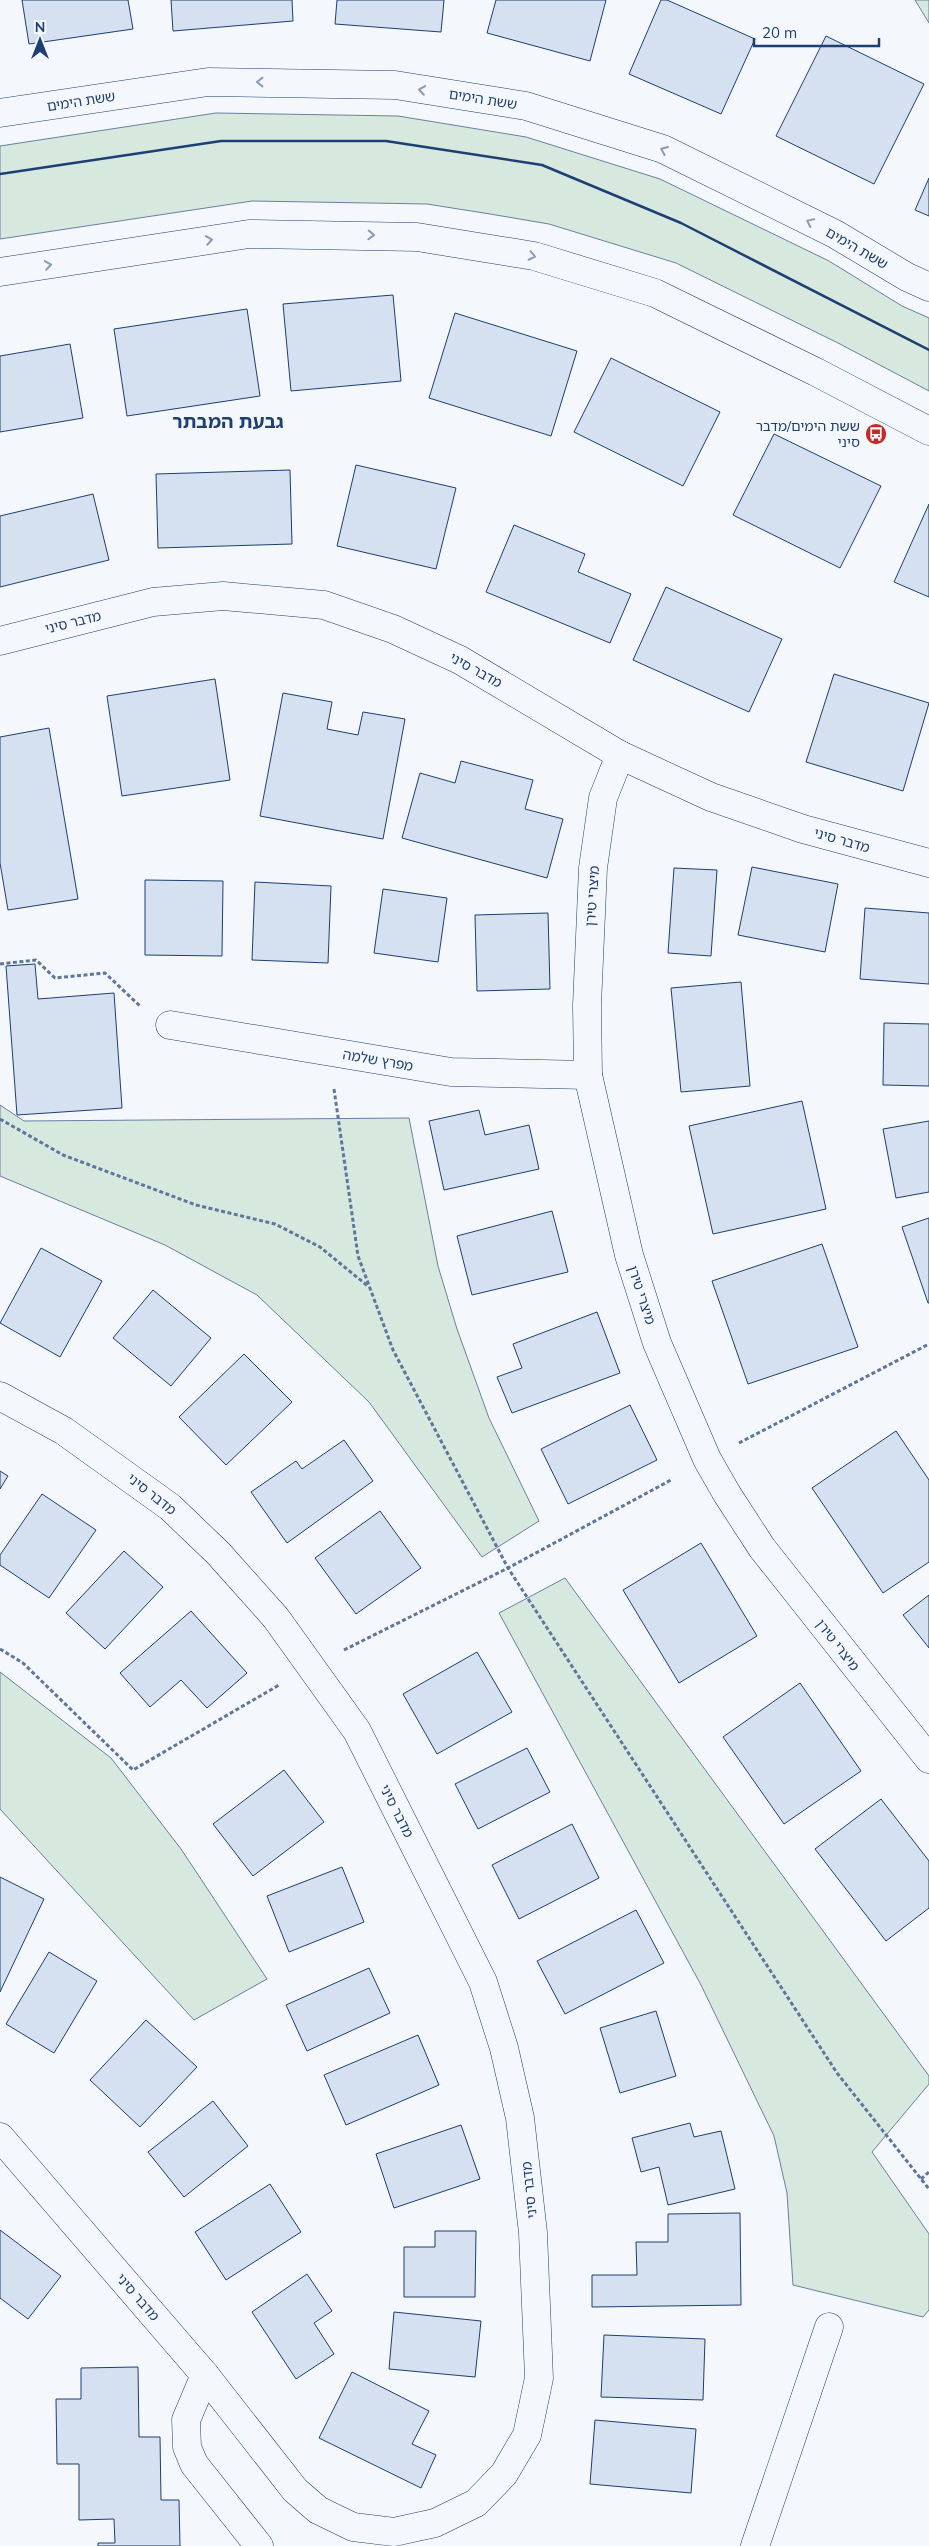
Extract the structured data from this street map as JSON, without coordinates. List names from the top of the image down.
{
  "streets": {
    "street": [
      "ששת הימים",
      "מדבר סיני",
      "מיצרי טירן",
      "מפרץ שלמה"
    ]
  },
  "crossings": [
    ["מדבר סיני", "מיצרי טירן"],
    ["מיצרי טירן", "מפרץ שלמה"]
  ],
  "districts": ["גבעת המבתר"],
  "places": {
    "bus stop": ["ששת הימים/מדבר סיני"]
  },
  "scale_bar": "20 m",
  "north": "top"
}
